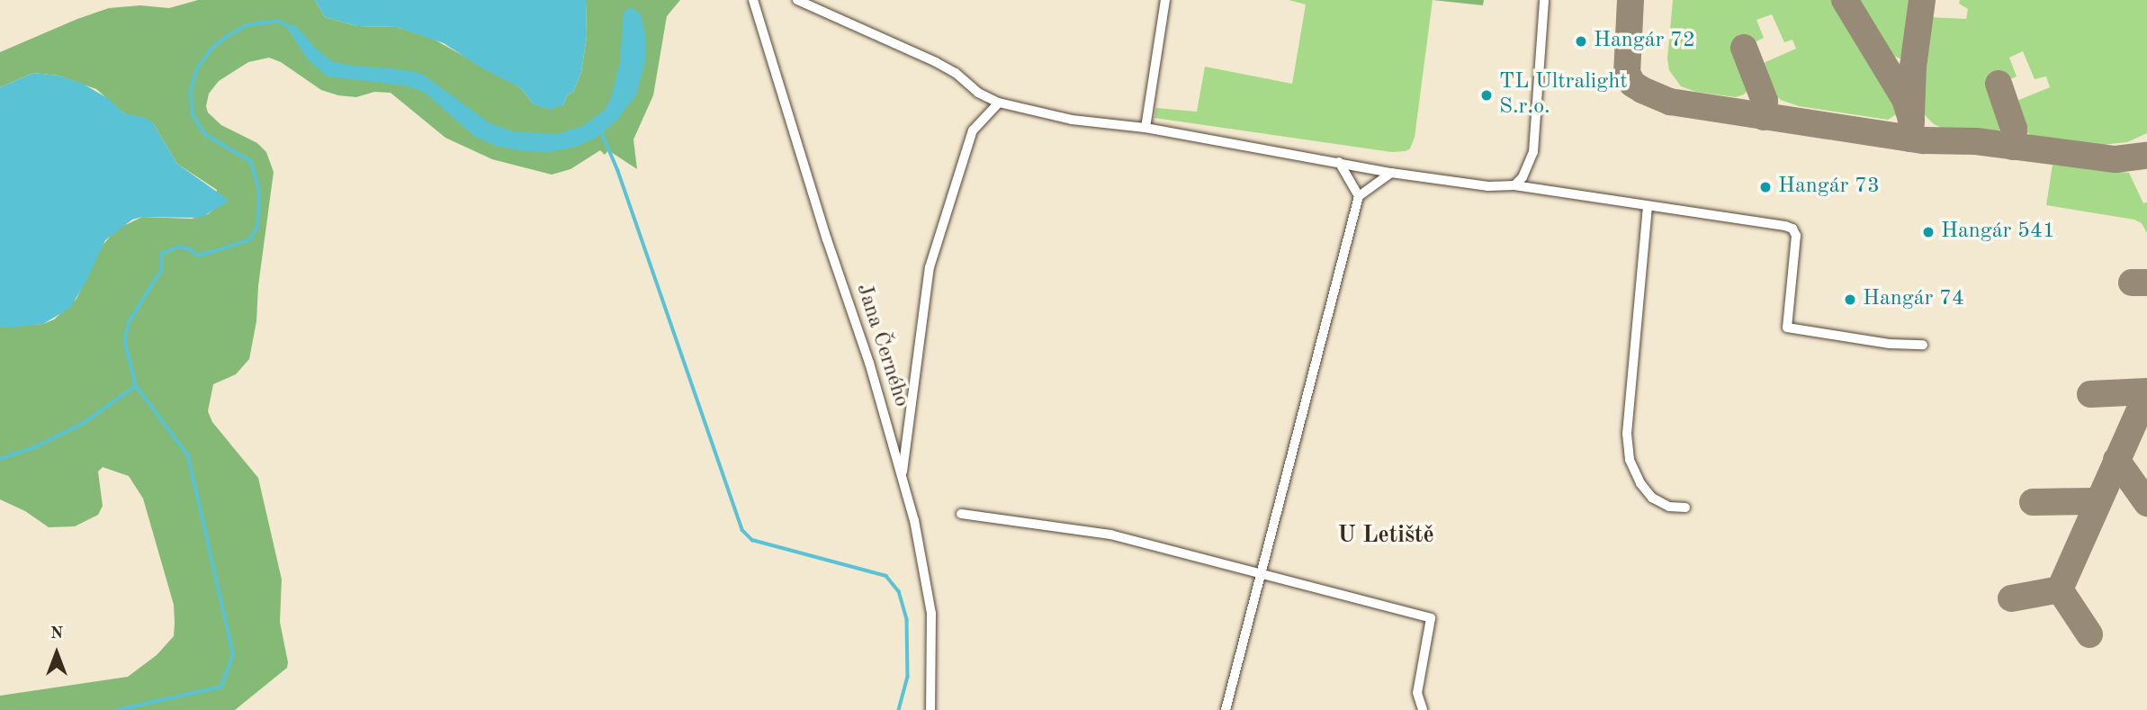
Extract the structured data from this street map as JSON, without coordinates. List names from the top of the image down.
{
  "streets": {
    "street": ["Jana Černého"]
  },
  "districts": ["U Letiště"],
  "places": [
    "Hangár 72",
    "TL Ultralight S.r.o.",
    "Hangár 73",
    "Hangár 541",
    "Hangár 74"
  ],
  "north": "top"
}
